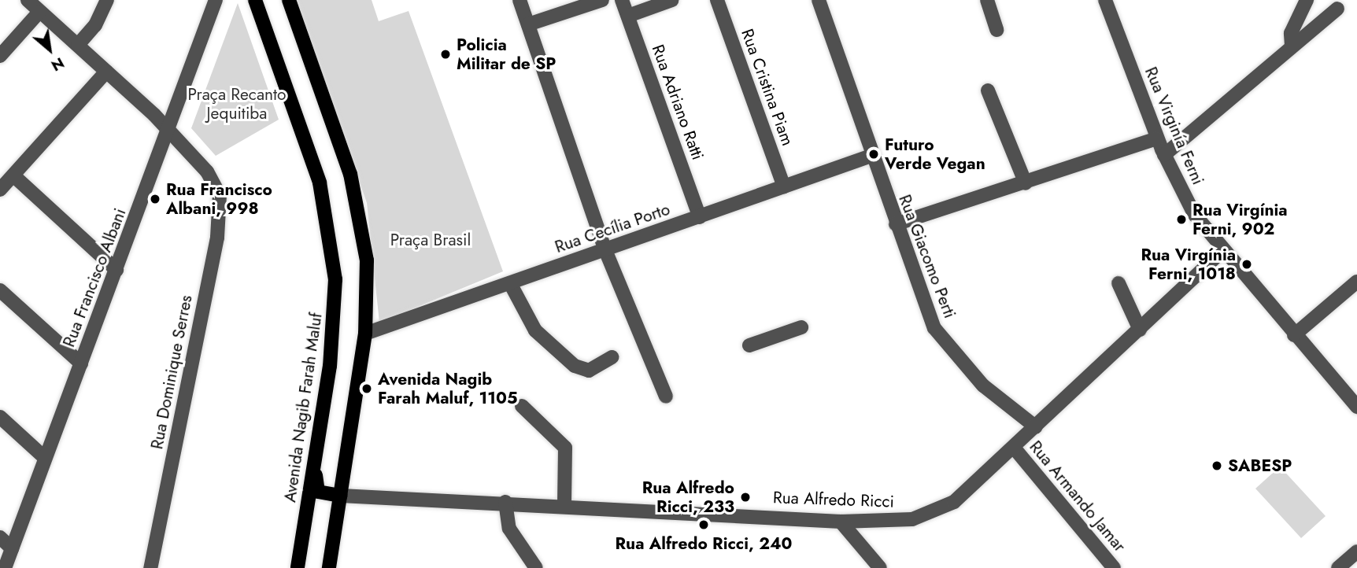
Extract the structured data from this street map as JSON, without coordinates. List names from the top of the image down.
{
  "streets": {
    "main road": ["Avenida Nagib Farah Maluf"],
    "street": [
      "Rua Cristina Piam",
      "Rua Adriano Ratti",
      "Rua Virginía Ferni",
      "Rua Cecília Porto",
      "Rua Giacomo Perti",
      "Rua Francisco Albani",
      "Rua Dominique Serres",
      "Rua Armando Jamar",
      "Rua Alfredo Ricci"
    ]
  },
  "crossings": [
    ["Rua Cristina Piam", "Rua Cecília Porto"],
    ["Rua Adriano Ratti", "Rua Cecília Porto"],
    ["Rua Virginía Ferni", "Rua Alfredo Ricci"],
    ["Rua Cecília Porto", "Rua Giacomo Perti"],
    ["Rua Giacomo Perti", "Rua Alfredo Ricci"],
    ["Rua Francisco Albani", "Rua Dominique Serres"],
    ["Rua Armando Jamar", "Rua Alfredo Ricci"]
  ],
  "parks": ["Praça Recanto Jequitiba", "Praça Brasil"],
  "places": [
    "Policia Militar de SP",
    "Futuro Verde Vegan",
    "Rua Francisco Albani, 998",
    "Rua Virgínia Ferni, 902",
    "Rua Virgínia Ferni, 1018",
    "Avenida Nagib Farah Maluf, 1105",
    "SABESP",
    "Rua Alfredo Ricci, 233",
    "Rua Alfredo Ricci, 240"
  ],
  "north": "bottom right"
}
